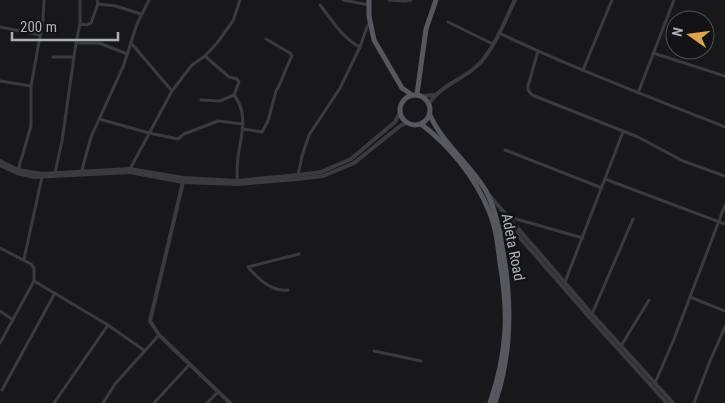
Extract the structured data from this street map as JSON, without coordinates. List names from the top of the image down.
{
  "streets": {
    "main road": ["Adeta Road"]
  },
  "scale_bar": "200 m",
  "north": "left"
}
